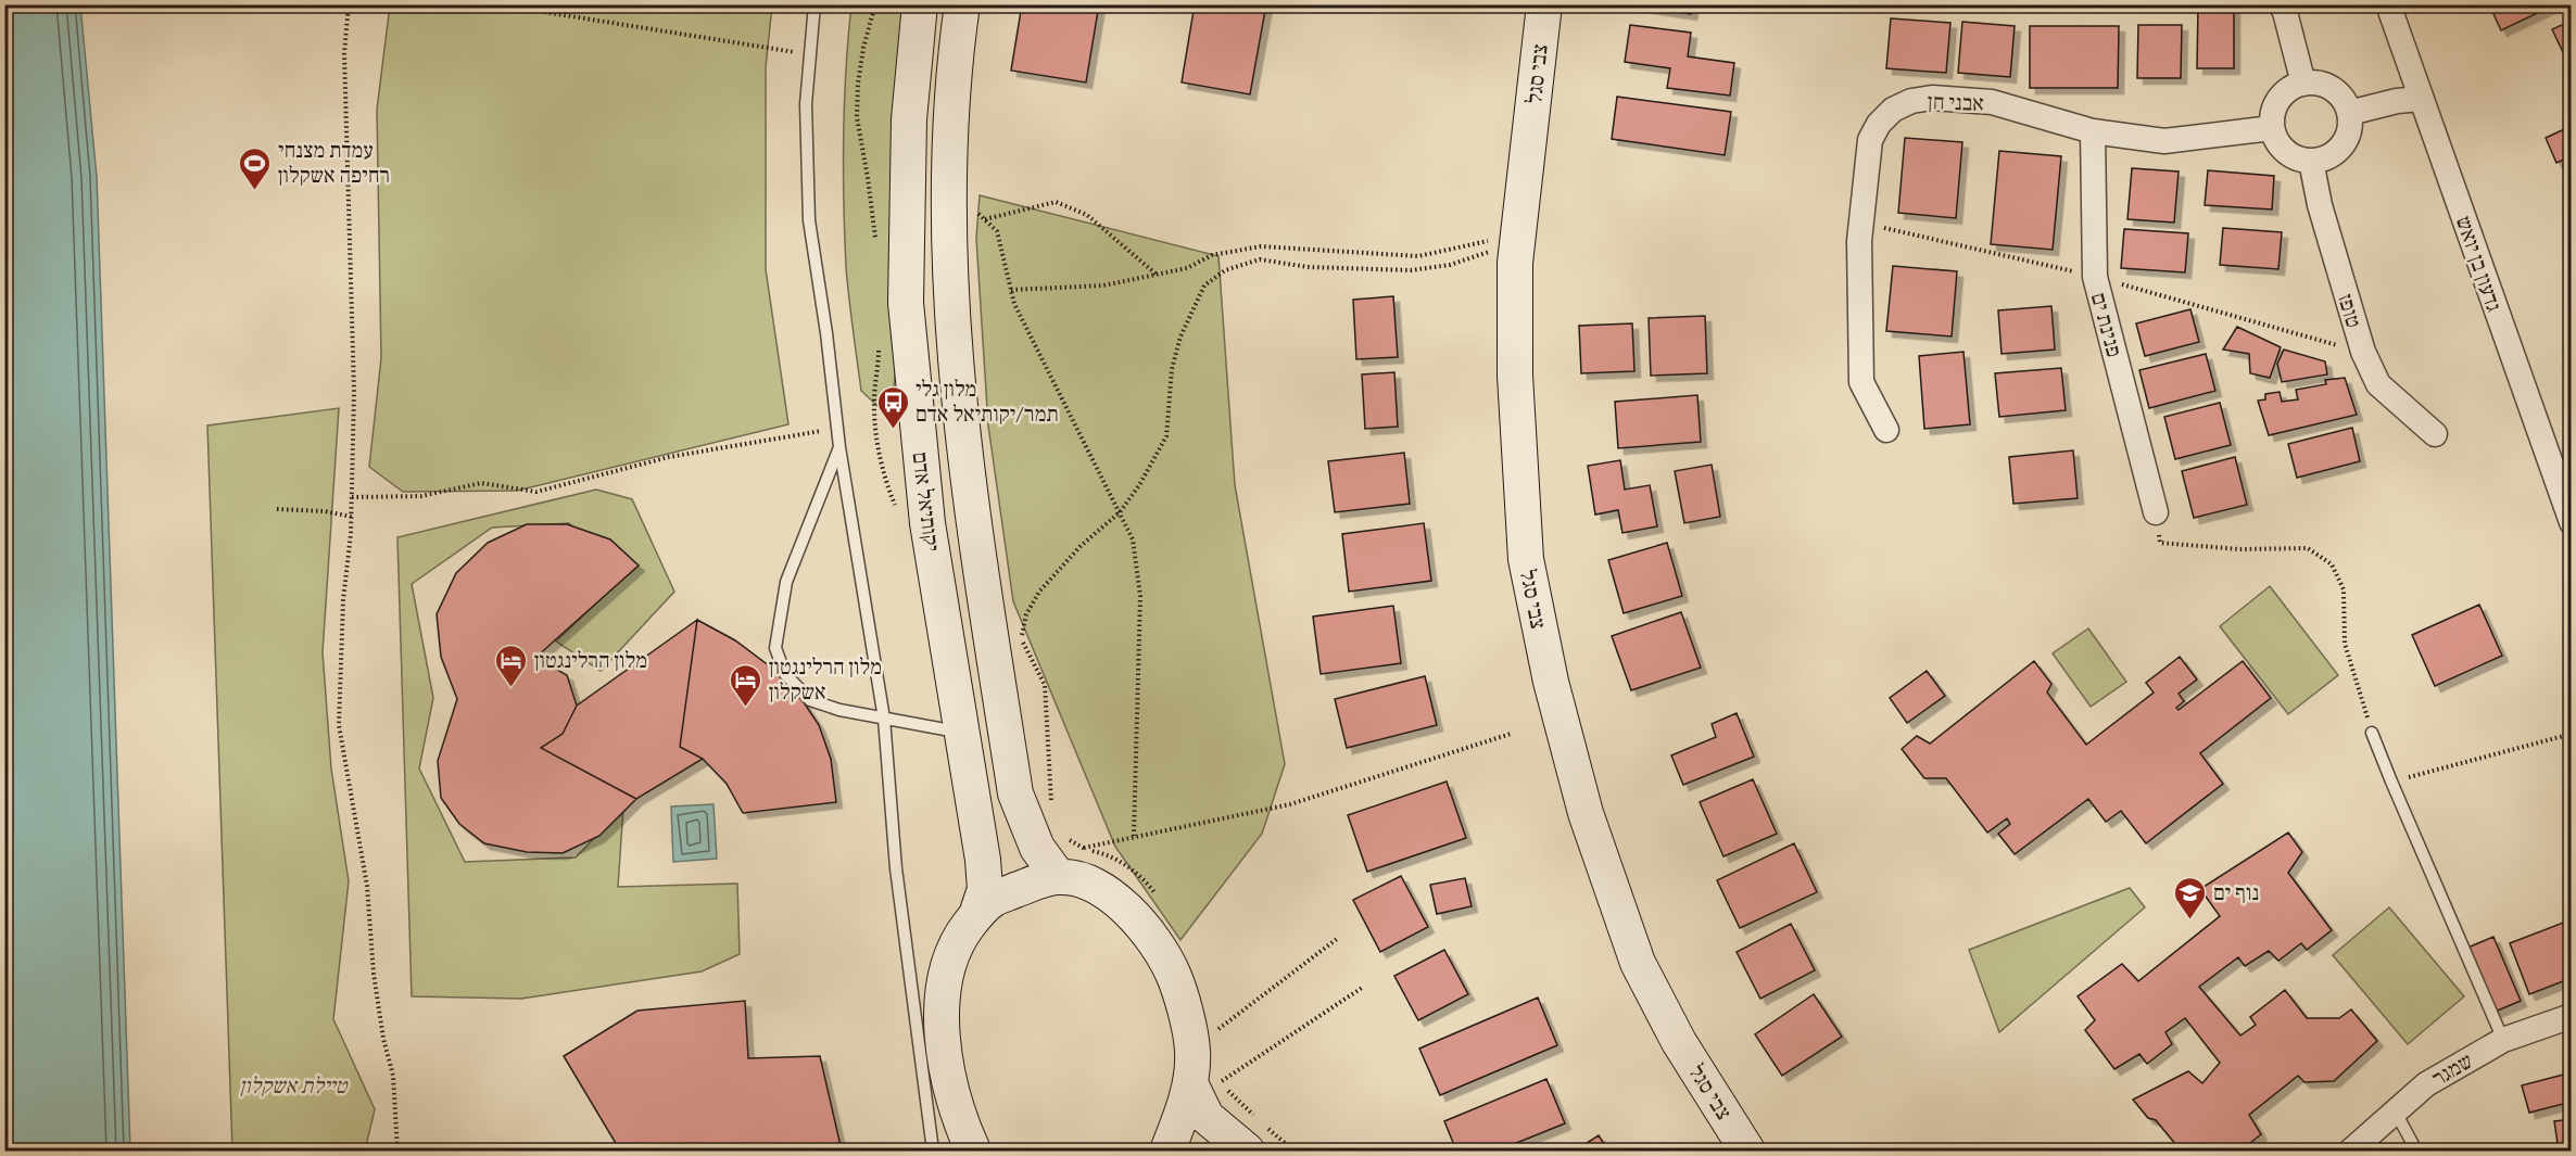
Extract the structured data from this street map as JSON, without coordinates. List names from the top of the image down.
{
  "streets": {
    "main road": ["צבי סגל", "יקותיאל אדם"],
    "street": [
      "אבני חן",
      "גדעון בן יואש",
      "טופז",
      "פנינת ים",
      "שמגר"
    ]
  },
  "crossings": [
    ["אבני חן", "טופז"],
    ["אבני חן", "פנינת ים"]
  ],
  "parks": ["טיילת אשקלון"],
  "places": {
    "sports": ["עמדת מצנחי רחיפה אשקלון"],
    "bus stop": ["מלון גלי תמר/יקותיאל אדם"],
    "hotel": ["מלון הרלינגטון", "מלון הרלינגטון אשקלון"],
    "school or university": ["נוף ים"]
  }
}
